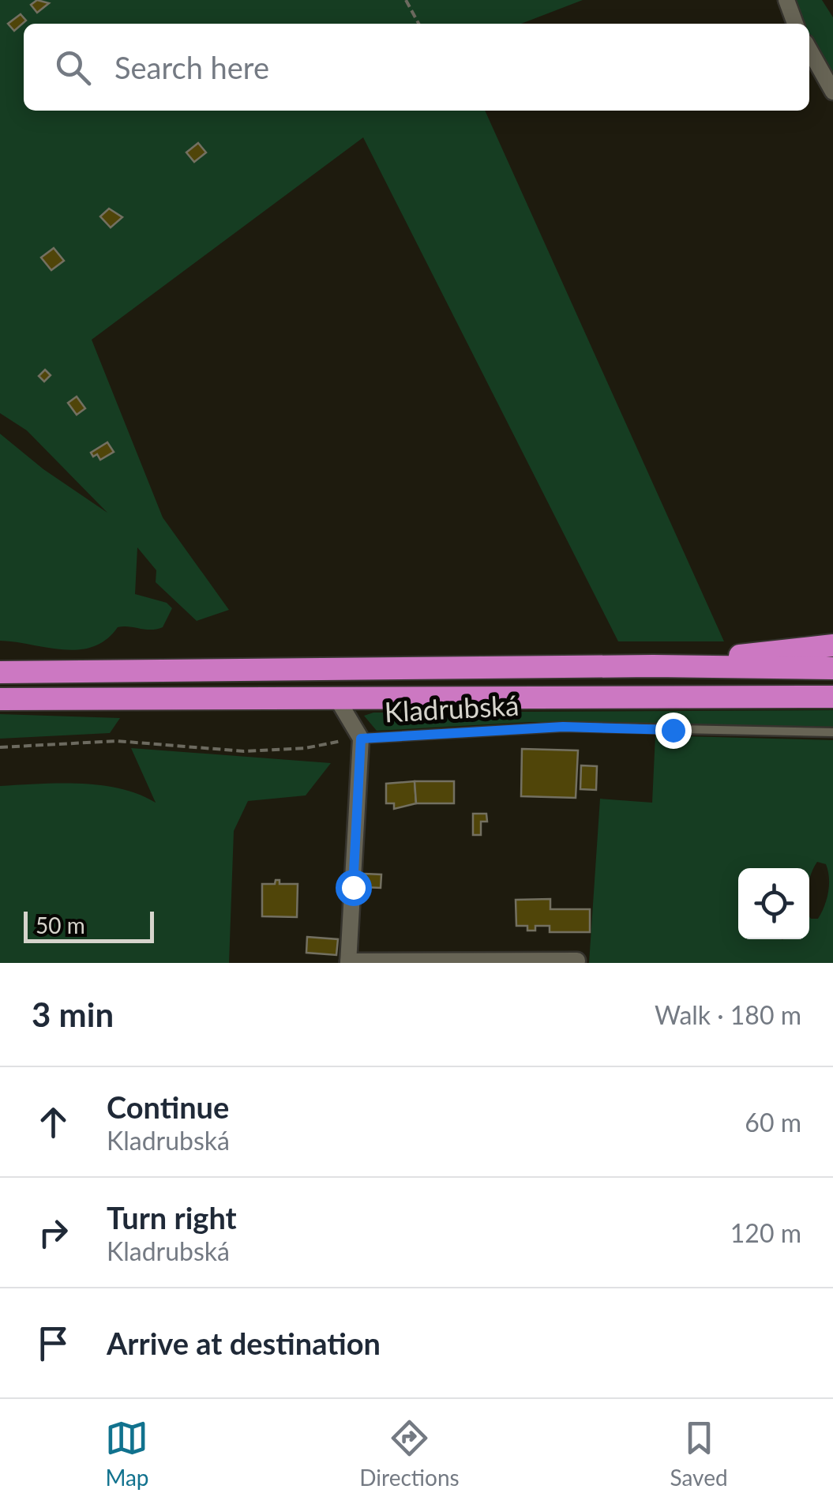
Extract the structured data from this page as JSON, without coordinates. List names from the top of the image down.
{
  "streets": {
    "street": ["Kladrubská"]
  },
  "scale_bar": "50 m",
  "page": {
    "search": "Search here",
    "scale": "50 m",
    "heading": ["3 min", "Walk · 180 m"],
    "list": [
      ["Continue", "Kladrubská", "60 m"],
      ["Turn right", "Kladrubská", "120 m"],
      "Arrive at destination"
    ],
    "nav": ["Map", "Directions", "Saved"]
  }
}
